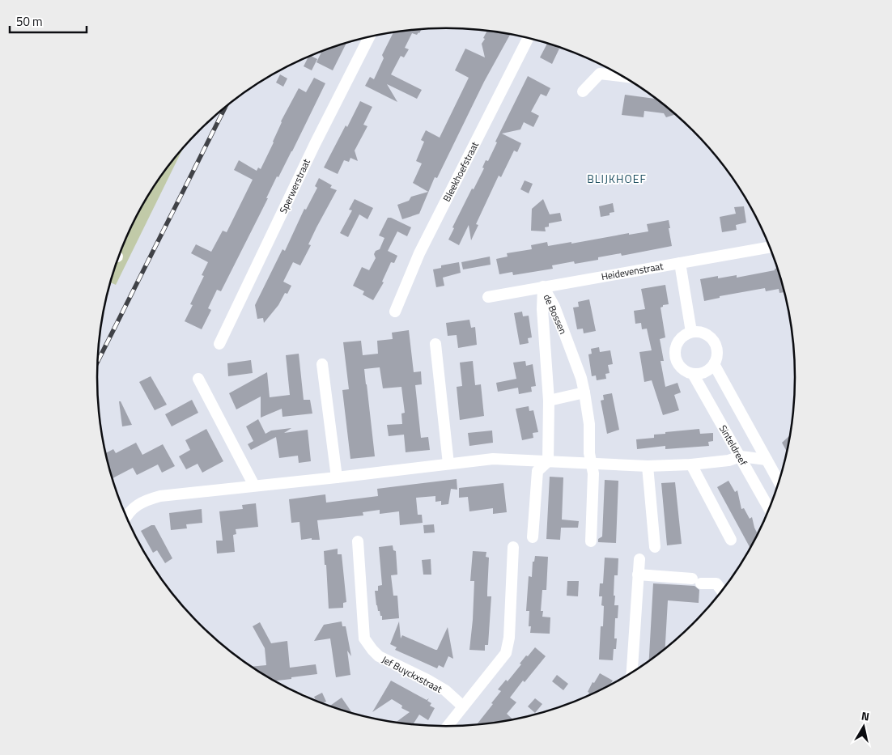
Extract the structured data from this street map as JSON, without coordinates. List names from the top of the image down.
{
  "streets": {
    "street": [
      "Bleekhoefstraat",
      "Sperwerstraat",
      "Heidevenstraat",
      "de Bossen",
      "Sinteldreef",
      "Jef Buyckxstraat"
    ]
  },
  "crossings": [
    ["Heidevenstraat", "de Bossen"]
  ],
  "districts": ["BLIJKHOEF"],
  "scale_bar": "50 m",
  "north": "top"
}
